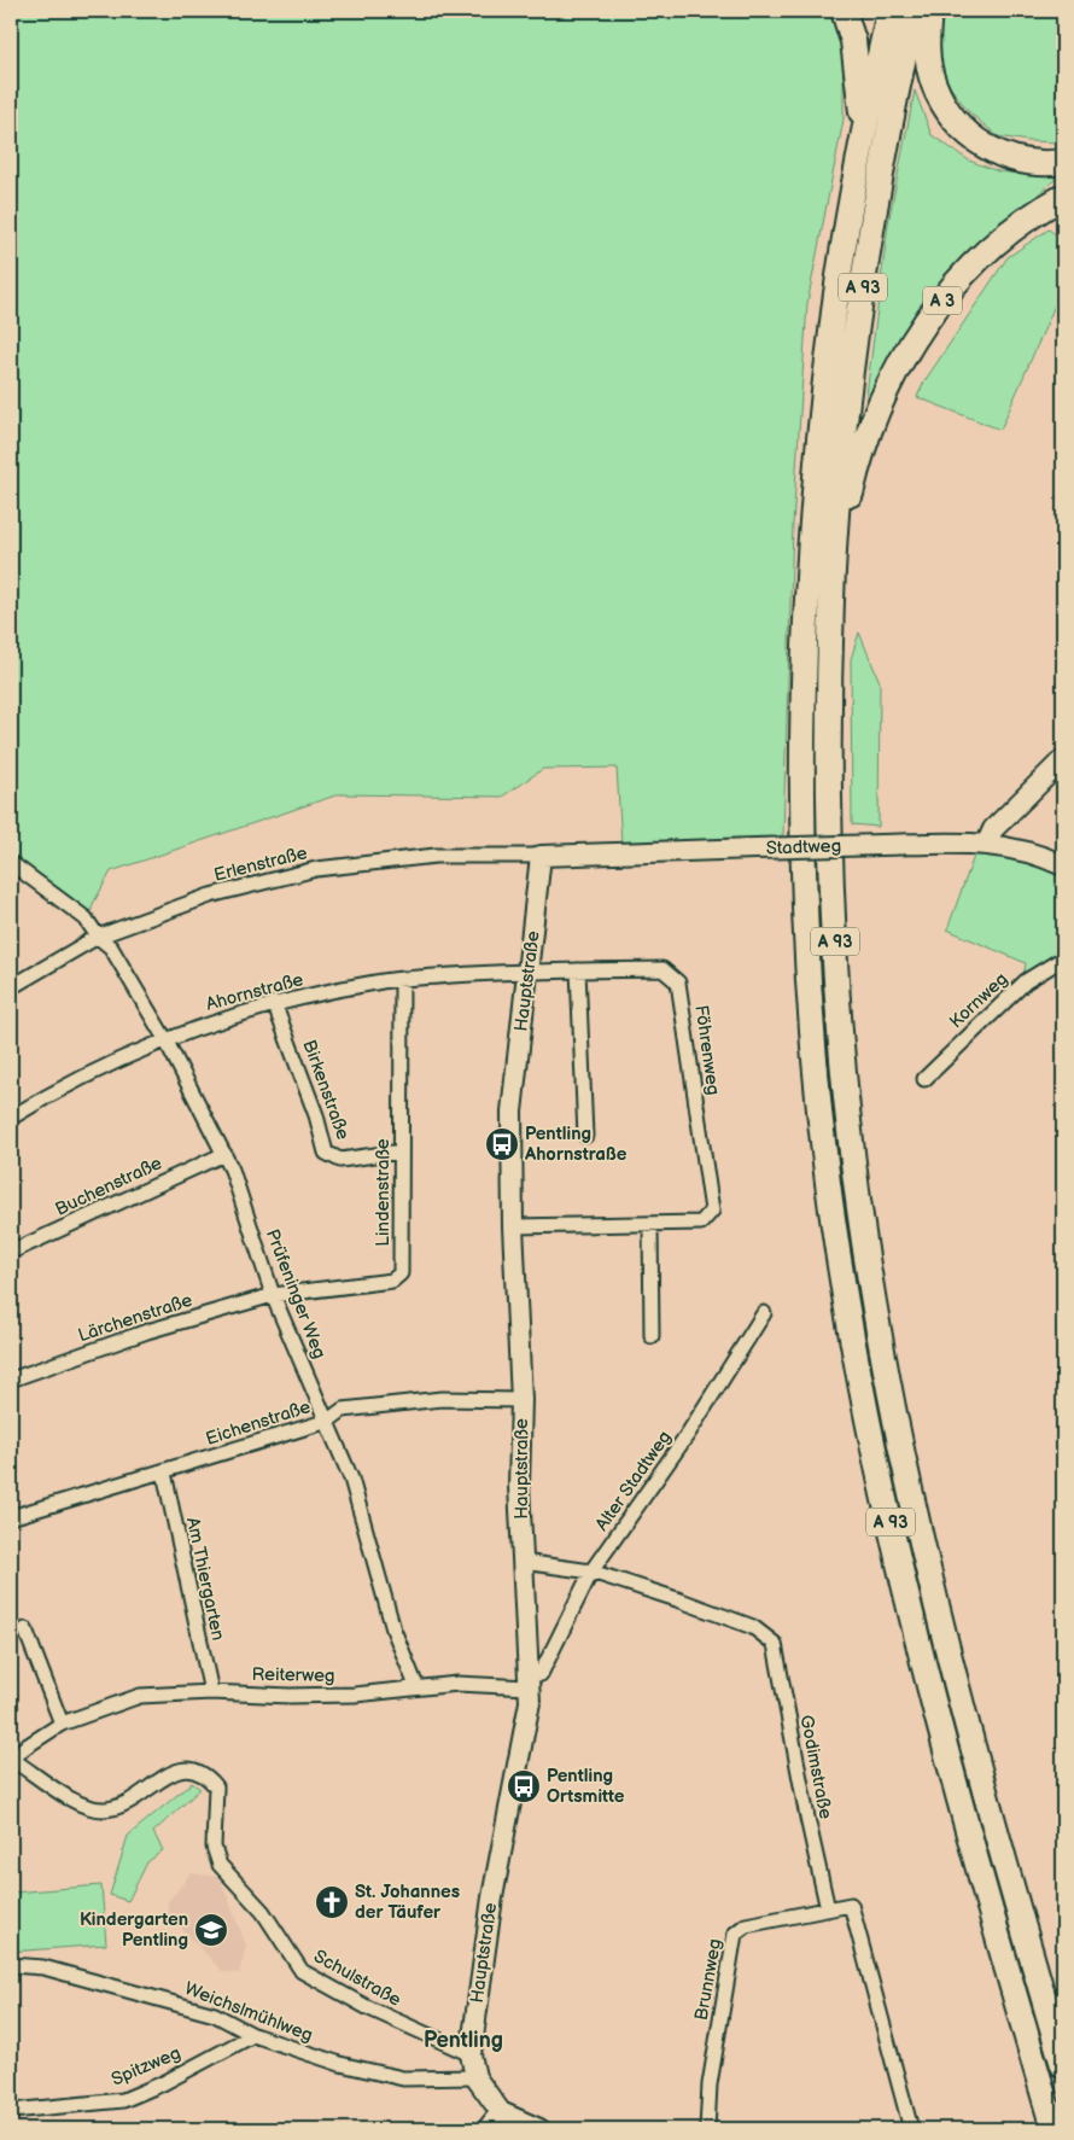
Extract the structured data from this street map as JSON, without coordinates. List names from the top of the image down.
{
  "streets": {
    "highway": ["A 93", "A 3"],
    "street": [
      "Stadtweg",
      "Erlenstraße",
      "Hauptstraße",
      "Ahornstraße",
      "Kornweg",
      "Föhrenweg",
      "Birkenstraße",
      "Buchenstraße",
      "Lindenstraße",
      "Prüfeninger Weg",
      "Lärchenstraße",
      "Eichenstraße",
      "Alter Stadtweg",
      "Am Thiergarten",
      "Reiterweg",
      "Godimstraße",
      "Schulstraße",
      "Brunnweg",
      "Weichslmühlweg",
      "Spitzweg"
    ]
  },
  "crossings": [
    ["A 93", "A 3"],
    ["Stadtweg", "Erlenstraße"],
    ["Stadtweg", "Hauptstraße"],
    ["Erlenstraße", "Hauptstraße"],
    ["Erlenstraße", "Prüfeninger Weg"],
    ["Hauptstraße", "Ahornstraße"],
    ["Hauptstraße", "Föhrenweg"],
    ["Hauptstraße", "Eichenstraße"],
    ["Hauptstraße", "Alter Stadtweg"],
    ["Hauptstraße", "Reiterweg"],
    ["Hauptstraße", "Godimstraße"],
    ["Hauptstraße", "Schulstraße"],
    ["Hauptstraße", "Weichslmühlweg"],
    ["Ahornstraße", "Föhrenweg"],
    ["Ahornstraße", "Birkenstraße"],
    ["Ahornstraße", "Lindenstraße"],
    ["Ahornstraße", "Prüfeninger Weg"],
    ["Birkenstraße", "Lindenstraße"],
    ["Buchenstraße", "Prüfeninger Weg"],
    ["Lindenstraße", "Prüfeninger Weg"],
    ["Lindenstraße", "Lärchenstraße"],
    ["Prüfeninger Weg", "Lärchenstraße"],
    ["Prüfeninger Weg", "Eichenstraße"],
    ["Prüfeninger Weg", "Reiterweg"],
    ["Eichenstraße", "Am Thiergarten"],
    ["Alter Stadtweg", "Reiterweg"],
    ["Alter Stadtweg", "Godimstraße"],
    ["Am Thiergarten", "Reiterweg"],
    ["Reiterweg", "Schulstraße"],
    ["Godimstraße", "Brunnweg"],
    ["Weichslmühlweg", "Spitzweg"]
  ],
  "districts": ["Pentling"],
  "places": {
    "bus stop": ["Pentling Ahornstraße", "Pentling Ortsmitte"],
    "church": ["St. Johannes der Täufer"],
    "school or university": ["Kindergarten Pentling"]
  }
}
